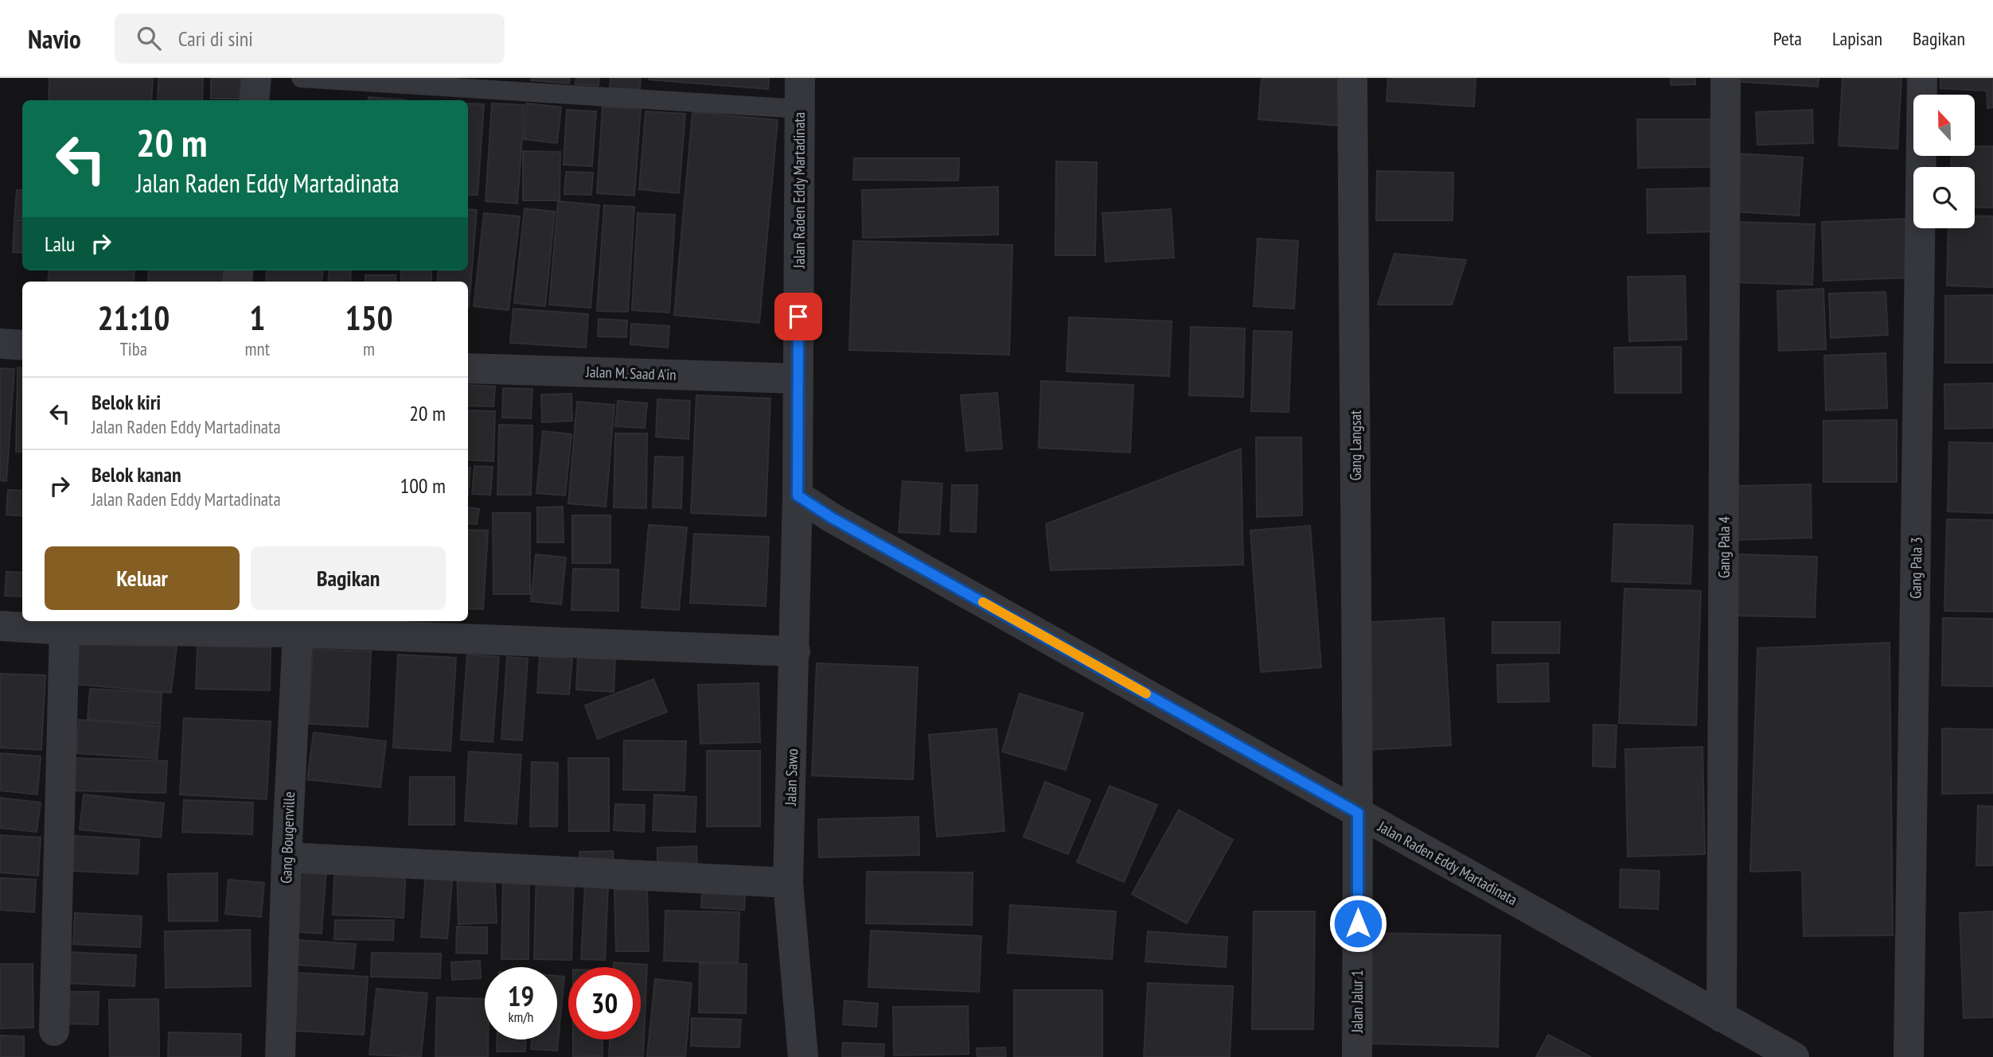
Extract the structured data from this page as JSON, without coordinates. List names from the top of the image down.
{
  "streets": {
    "street": [
      "Jalan Raden Eddy Martadinata",
      "Jalan M. Saad A'in",
      "Gang Langsat",
      "Gang Pala 4",
      "Gang Pala 3",
      "Jalan Sawo",
      "Gang Bougenville",
      "Jalan Jalur 1"
    ]
  },
  "crossings": [
    ["Jalan Raden Eddy Martadinata", "Jalan M. Saad A'in"],
    ["Jalan Raden Eddy Martadinata", "Gang Langsat"],
    ["Jalan Raden Eddy Martadinata", "Gang Pala 4"],
    ["Jalan Raden Eddy Martadinata", "Jalan Sawo"],
    ["Jalan Raden Eddy Martadinata", "Jalan Jalur 1"],
    ["Gang Langsat", "Jalan Jalur 1"]
  ],
  "north": "top",
  "page": {
    "header": "Navio",
    "search": "Cari di sini",
    "nav": ["Peta", "Lapisan", "Bagikan"],
    "turn": ["20 m", "Jalan Raden Eddy Martadinata"],
    "then": "Lalu",
    "eta": [
      "21:10",
      "Tiba",
      "1",
      "mnt",
      "150",
      "m"
    ],
    "list": [
      {
        "name": "Belok kiri",
        "note": "Jalan Raden Eddy Martadinata",
        "value": "20 m"
      },
      {
        "name": "Belok kanan",
        "note": "Jalan Raden Eddy Martadinata",
        "value": "100 m"
      }
    ],
    "buttons": ["Keluar", "Bagikan"],
    "speed": "19 km/h",
    "limit": "30"
  }
}
